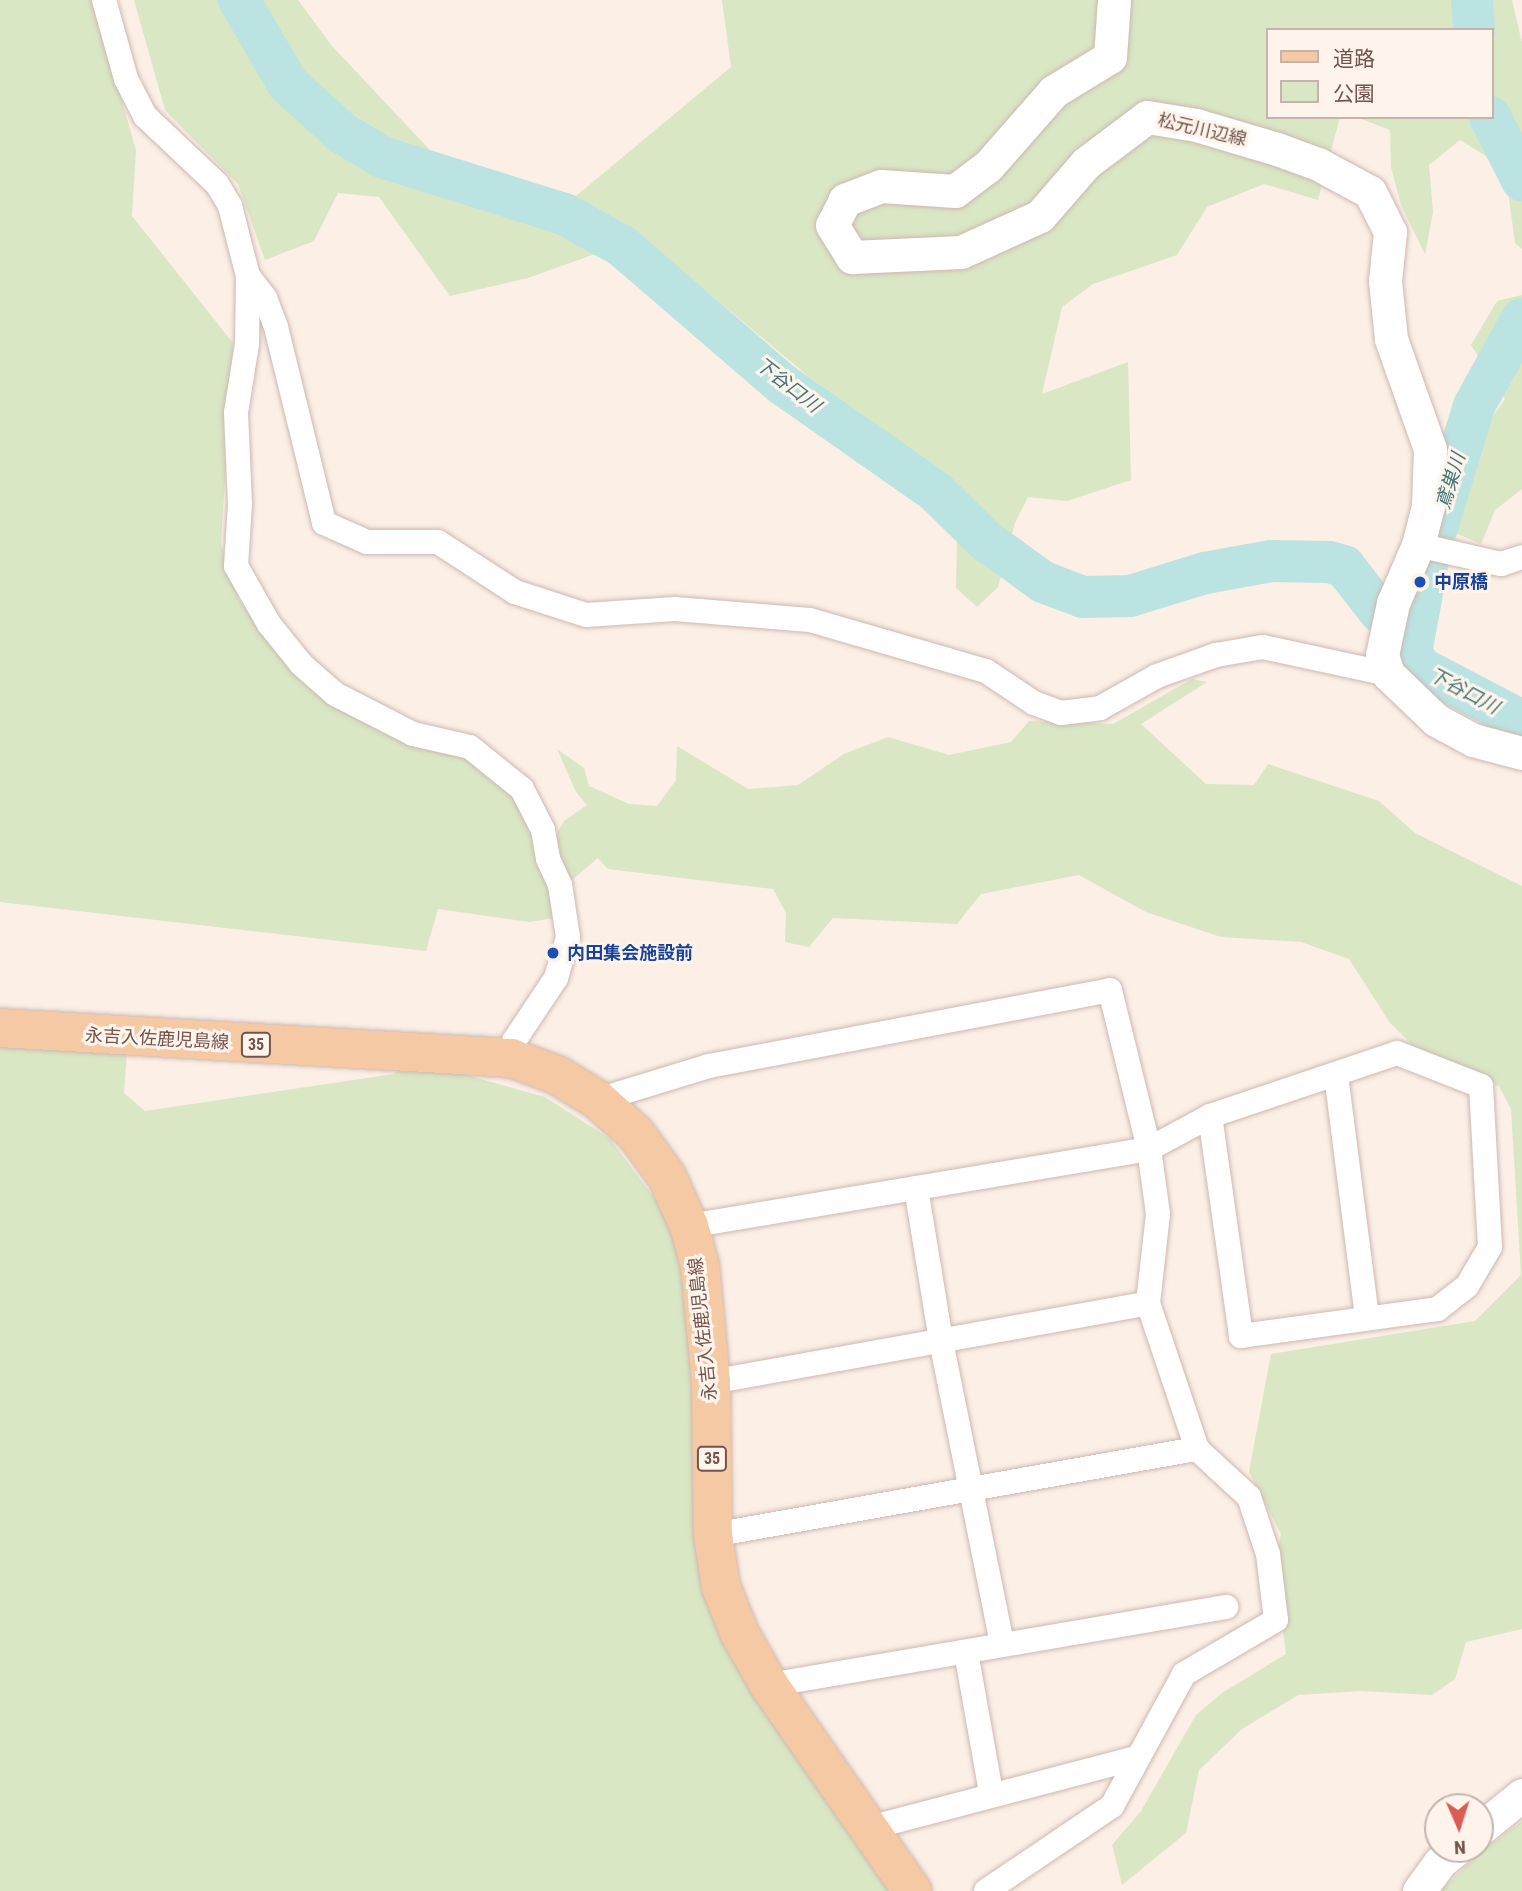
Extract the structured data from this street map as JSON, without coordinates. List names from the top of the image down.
{
  "streets": {
    "main road": ["松元川辺線", "永吉入佐鹿児島線", "35"]
  },
  "water": ["下谷口川", "鳶巣川"],
  "places": ["中原橋", "内田集会施設前"],
  "legend": ["道路", "公園"],
  "north": "bottom"
}
